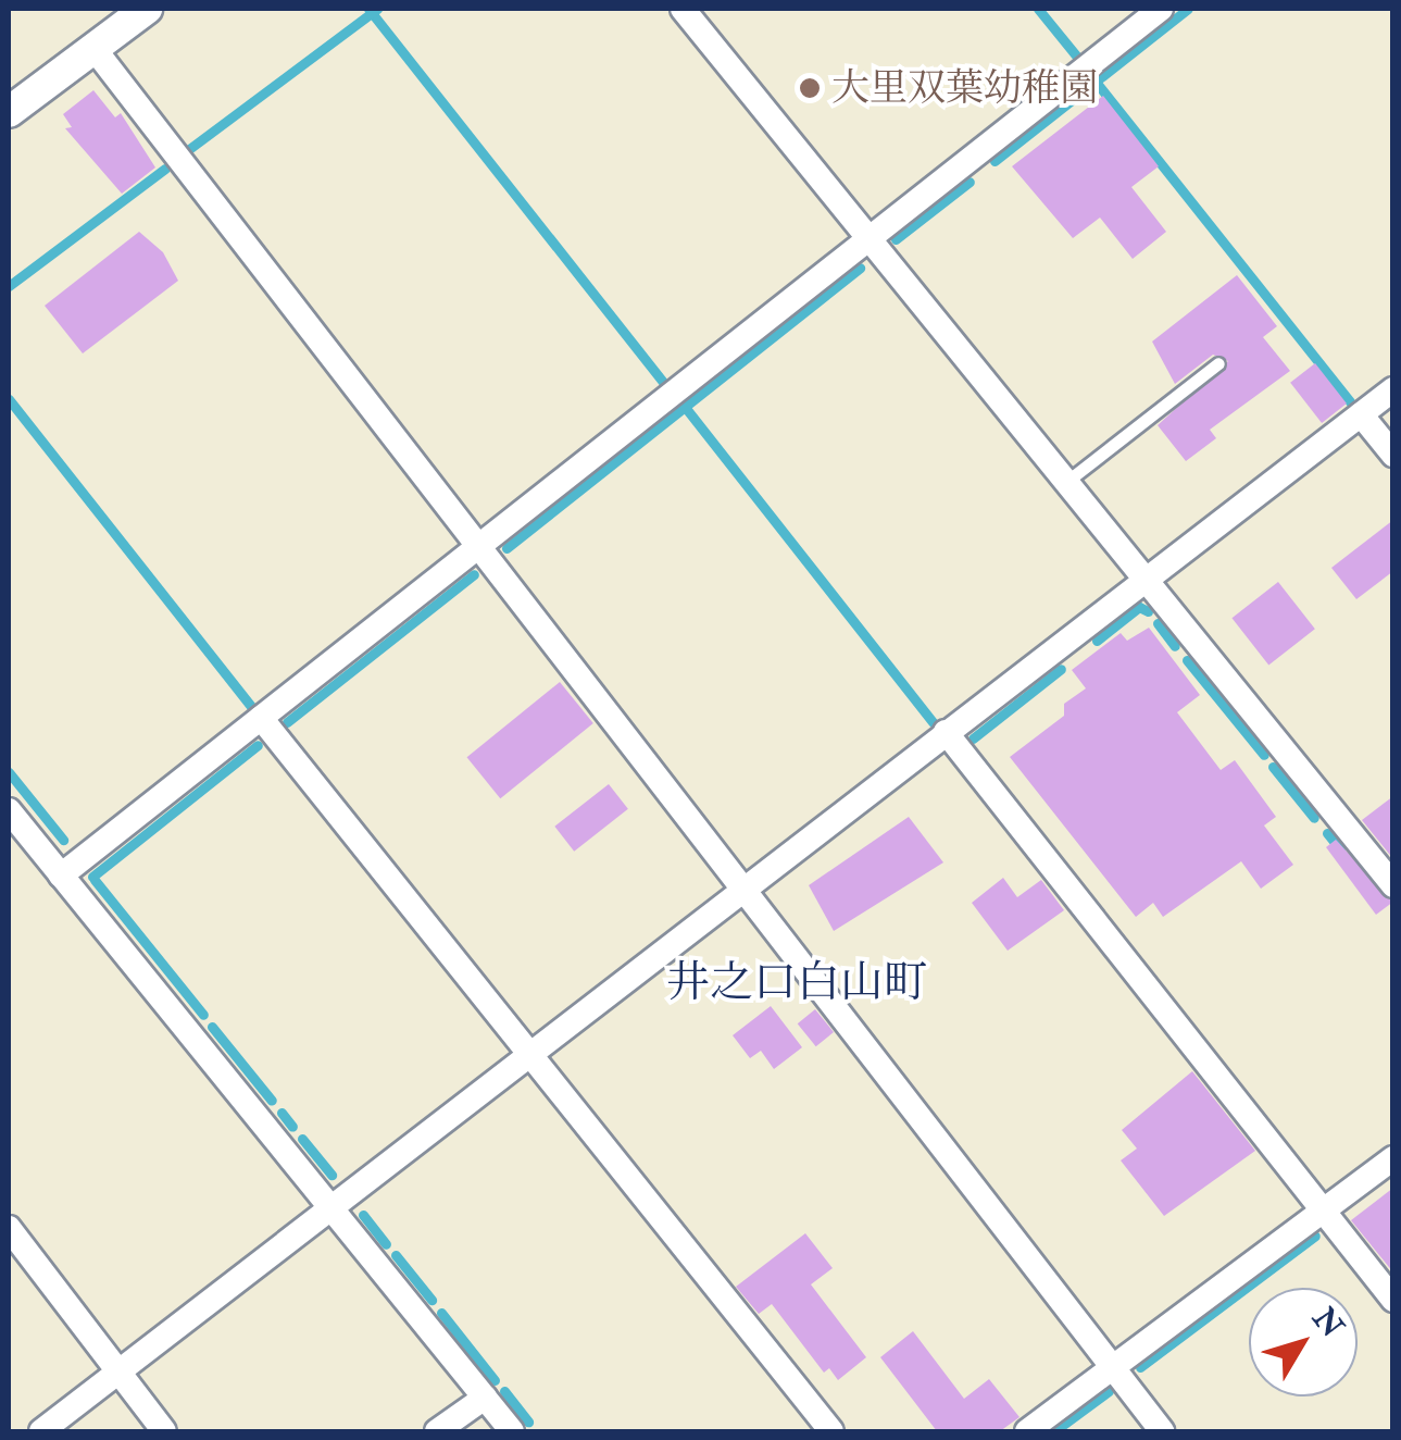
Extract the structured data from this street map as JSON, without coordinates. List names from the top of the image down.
{
  "districts": ["井之口白山町"],
  "places": ["大里双葉幼稚園"],
  "north": "top right"
}
